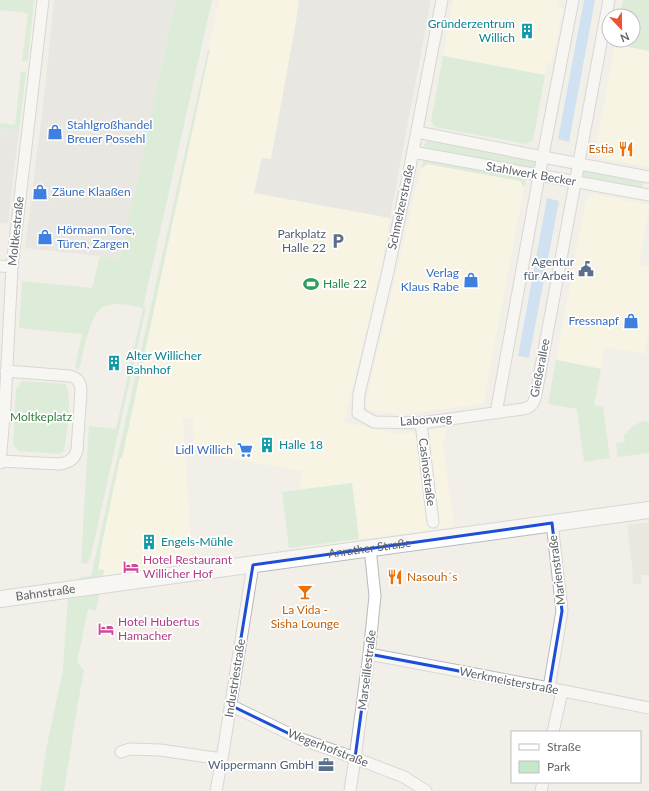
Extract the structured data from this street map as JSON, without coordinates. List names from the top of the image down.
{
  "streets": {
    "street": [
      "Stahlwerk Becker",
      "Schmelzerstraße",
      "Moltkestraße",
      "Gießerallee",
      "Laborweg",
      "Casinostraße",
      "Anrather Straße",
      "Marienstraße",
      "Bahnstraße",
      "Marseillestraße",
      "Industriestraße",
      "Werkmeisterstraße",
      "Wegerhofstraße"
    ]
  },
  "crossings": [
    ["Stahlwerk Becker", "Schmelzerstraße"],
    ["Stahlwerk Becker", "Gießerallee"],
    ["Schmelzerstraße", "Laborweg"],
    ["Gießerallee", "Laborweg"],
    ["Laborweg", "Casinostraße"],
    ["Anrather Straße", "Marienstraße"],
    ["Anrather Straße", "Bahnstraße"],
    ["Anrather Straße", "Marseillestraße"],
    ["Anrather Straße", "Industriestraße"],
    ["Marienstraße", "Werkmeisterstraße"],
    ["Marseillestraße", "Werkmeisterstraße"],
    ["Marseillestraße", "Wegerhofstraße"],
    ["Industriestraße", "Wegerhofstraße"]
  ],
  "parks": ["Moltkeplatz"],
  "places": {
    "building": [
      "Gründerzentrum Willich",
      "Alter Willicher Bahnhof",
      "Halle 18",
      "Engels-Mühle"
    ],
    "shop": [
      "Stahlgroßhandel Breuer Possehl",
      "Zäune Klaaßen",
      "Hörmann Tore, Türen, Zargen",
      "Verlag Klaus Rabe",
      "Fressnapf"
    ],
    "restaurant": ["Estia", "Nasouh´s"],
    "parking": ["Parkplatz Halle 22"],
    "public building": ["Agentur für Arbeit"],
    "sports": ["Halle 22"],
    "supermarket": ["Lidl Willich"],
    "hotel": ["Hotel Restaurant Willicher Hof", "Hotel Hubertus Hamacher"],
    "bar": ["La Vida - Sisha Lounge"],
    "office": ["Wippermann GmbH"]
  },
  "legend": ["Straße", "Park"],
  "north": "bottom"
}
